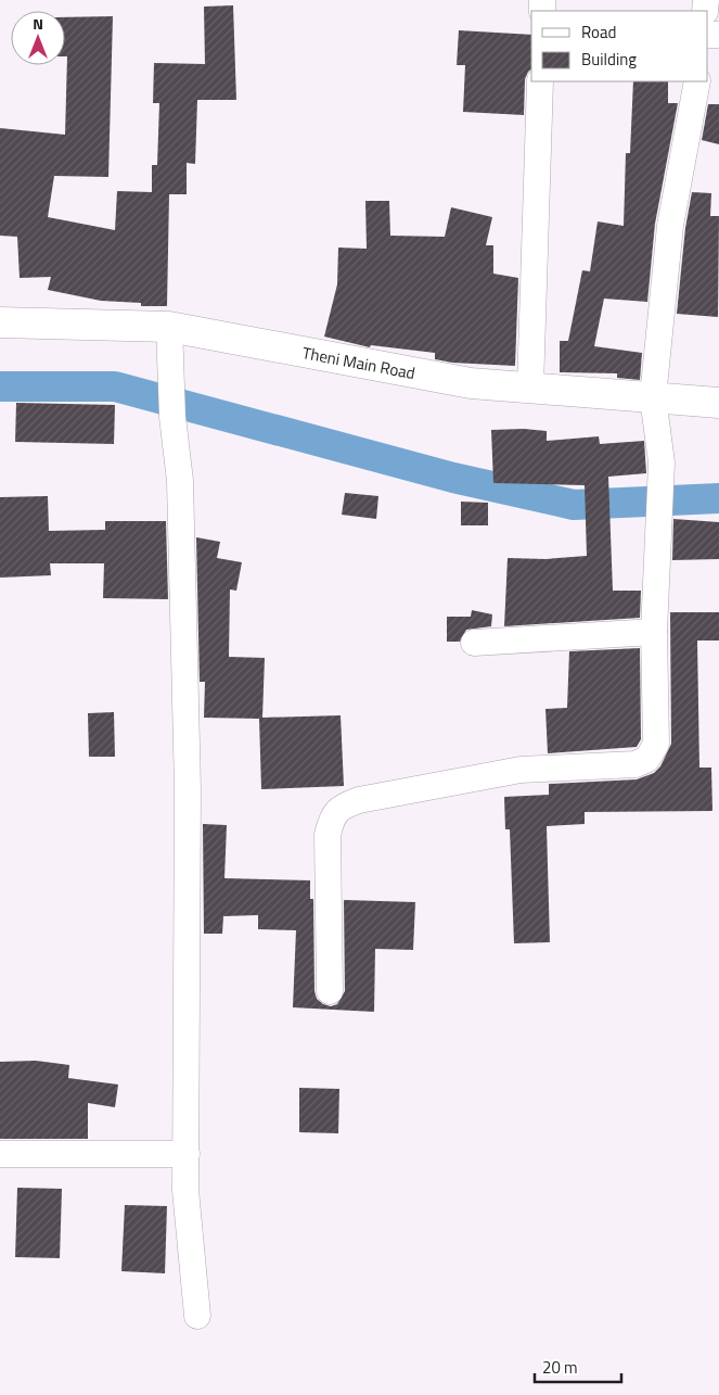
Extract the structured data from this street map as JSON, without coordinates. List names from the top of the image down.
{
  "streets": {
    "main road": ["Theni Main Road"]
  },
  "legend": ["Road", "Building"],
  "scale_bar": "20 m",
  "north": "top"
}
